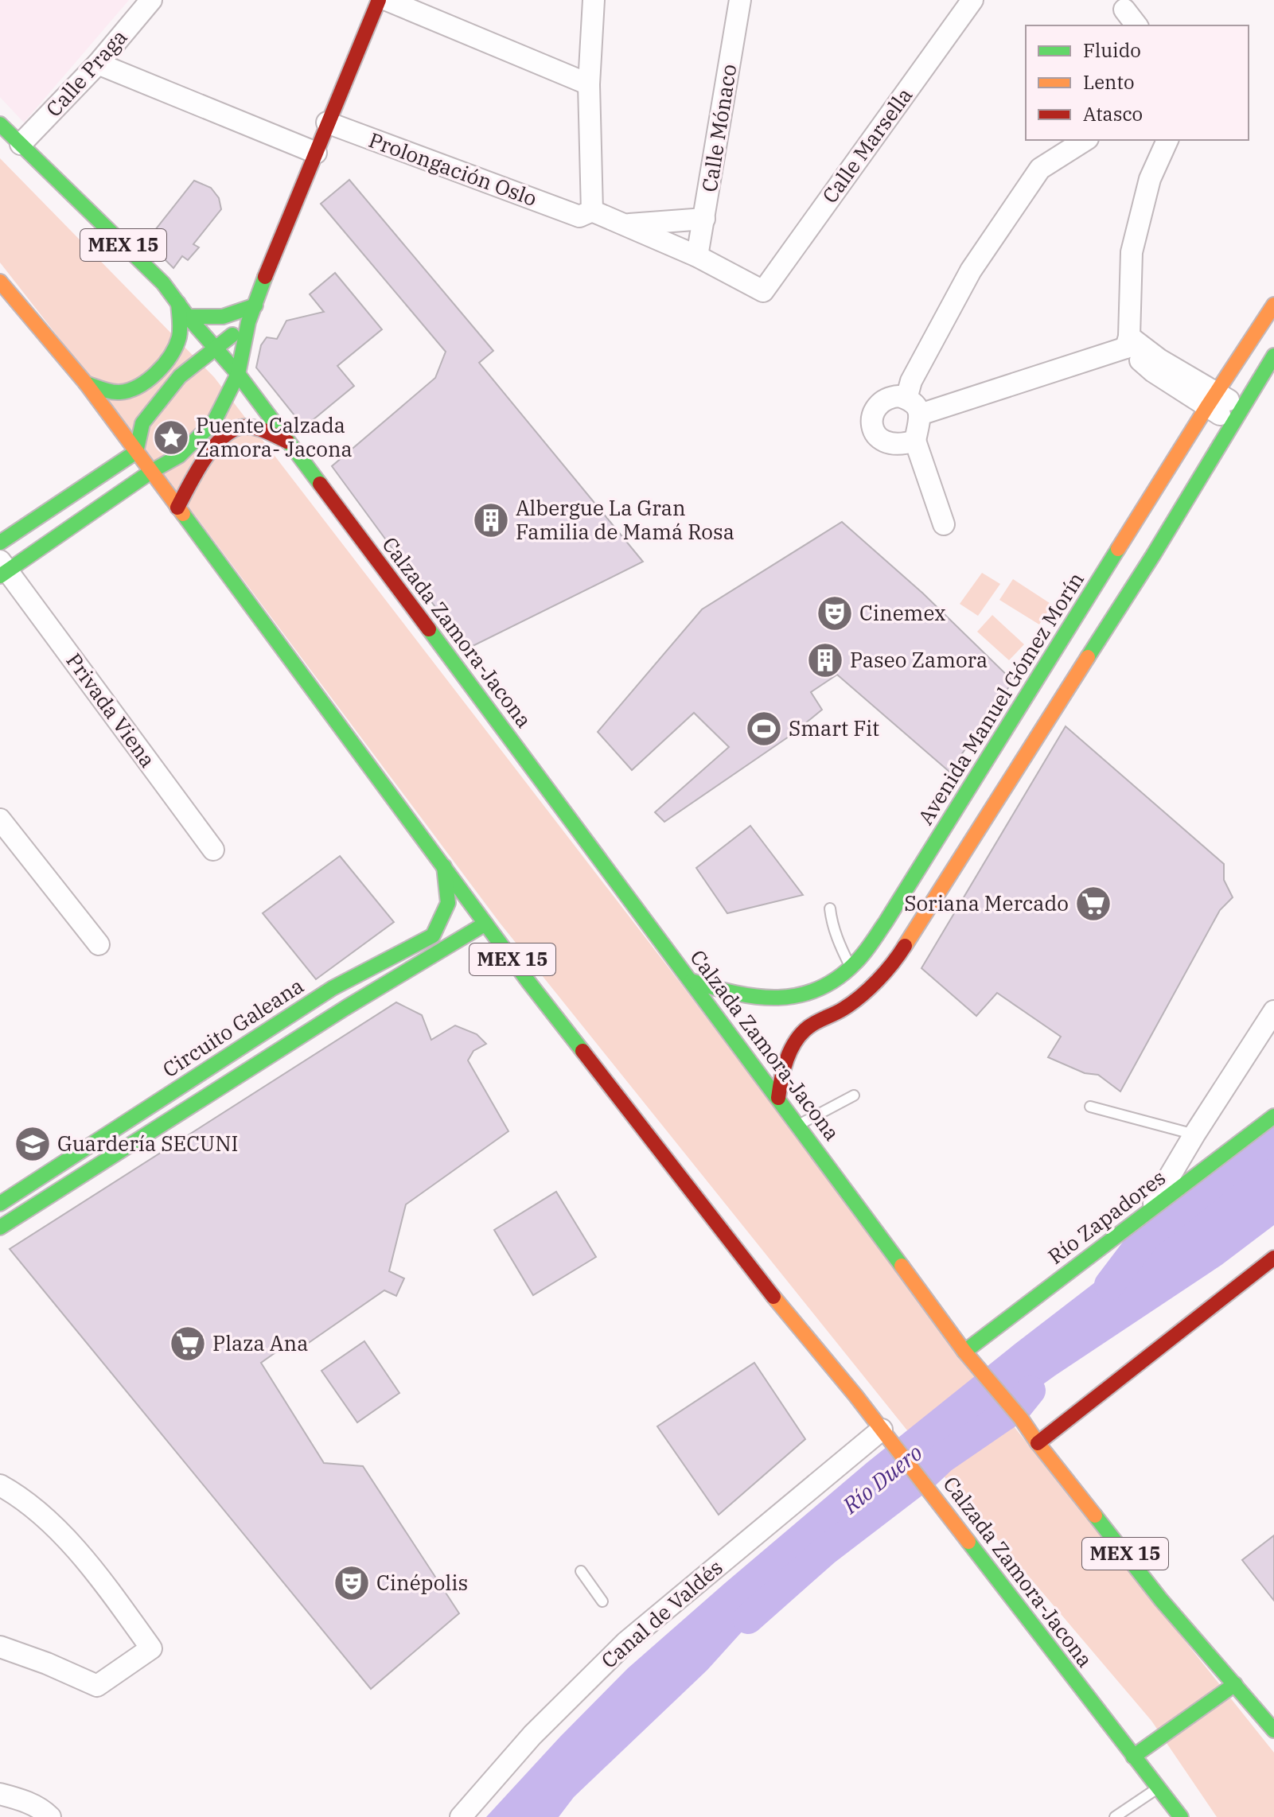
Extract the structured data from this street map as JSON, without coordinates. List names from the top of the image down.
{
  "streets": {
    "street": [
      "Calle Praga",
      "Calle Mónaco",
      "Calle Marsella",
      "Prolongación Oslo",
      "MEX 15",
      "Calzada Zamora-Jacona",
      "Avenida Manuel Gómez Morín",
      "Privada Viena",
      "Circuito Galeana",
      "Río Zapadores",
      "Canal de Valdés"
    ]
  },
  "crossings": [
    ["Calle Praga", "MEX 15"],
    ["Calle Mónaco", "Prolongación Oslo"],
    ["Calle Marsella", "Prolongación Oslo"],
    ["MEX 15", "Calzada Zamora-Jacona"],
    ["Calzada Zamora-Jacona", "Avenida Manuel Gómez Morín"],
    ["Calzada Zamora-Jacona", "Circuito Galeana"],
    ["Calzada Zamora-Jacona", "Río Zapadores"],
    ["Calzada Zamora-Jacona", "Canal de Valdés"]
  ],
  "water": ["Río Duero"],
  "places": {
    "place": ["Puente Calzada Zamora- Jacona"],
    "building": ["Albergue La Gran Familia de Mamá Rosa", "Paseo Zamora"],
    "theatre": ["Cinemex", "Cinépolis"],
    "sports": ["Smart Fit"],
    "supermarket": ["Soriana Mercado", "Plaza Ana"],
    "school or university": ["Guardería SECUNI"]
  },
  "legend": ["Fluido", "Lento", "Atasco"]
}
